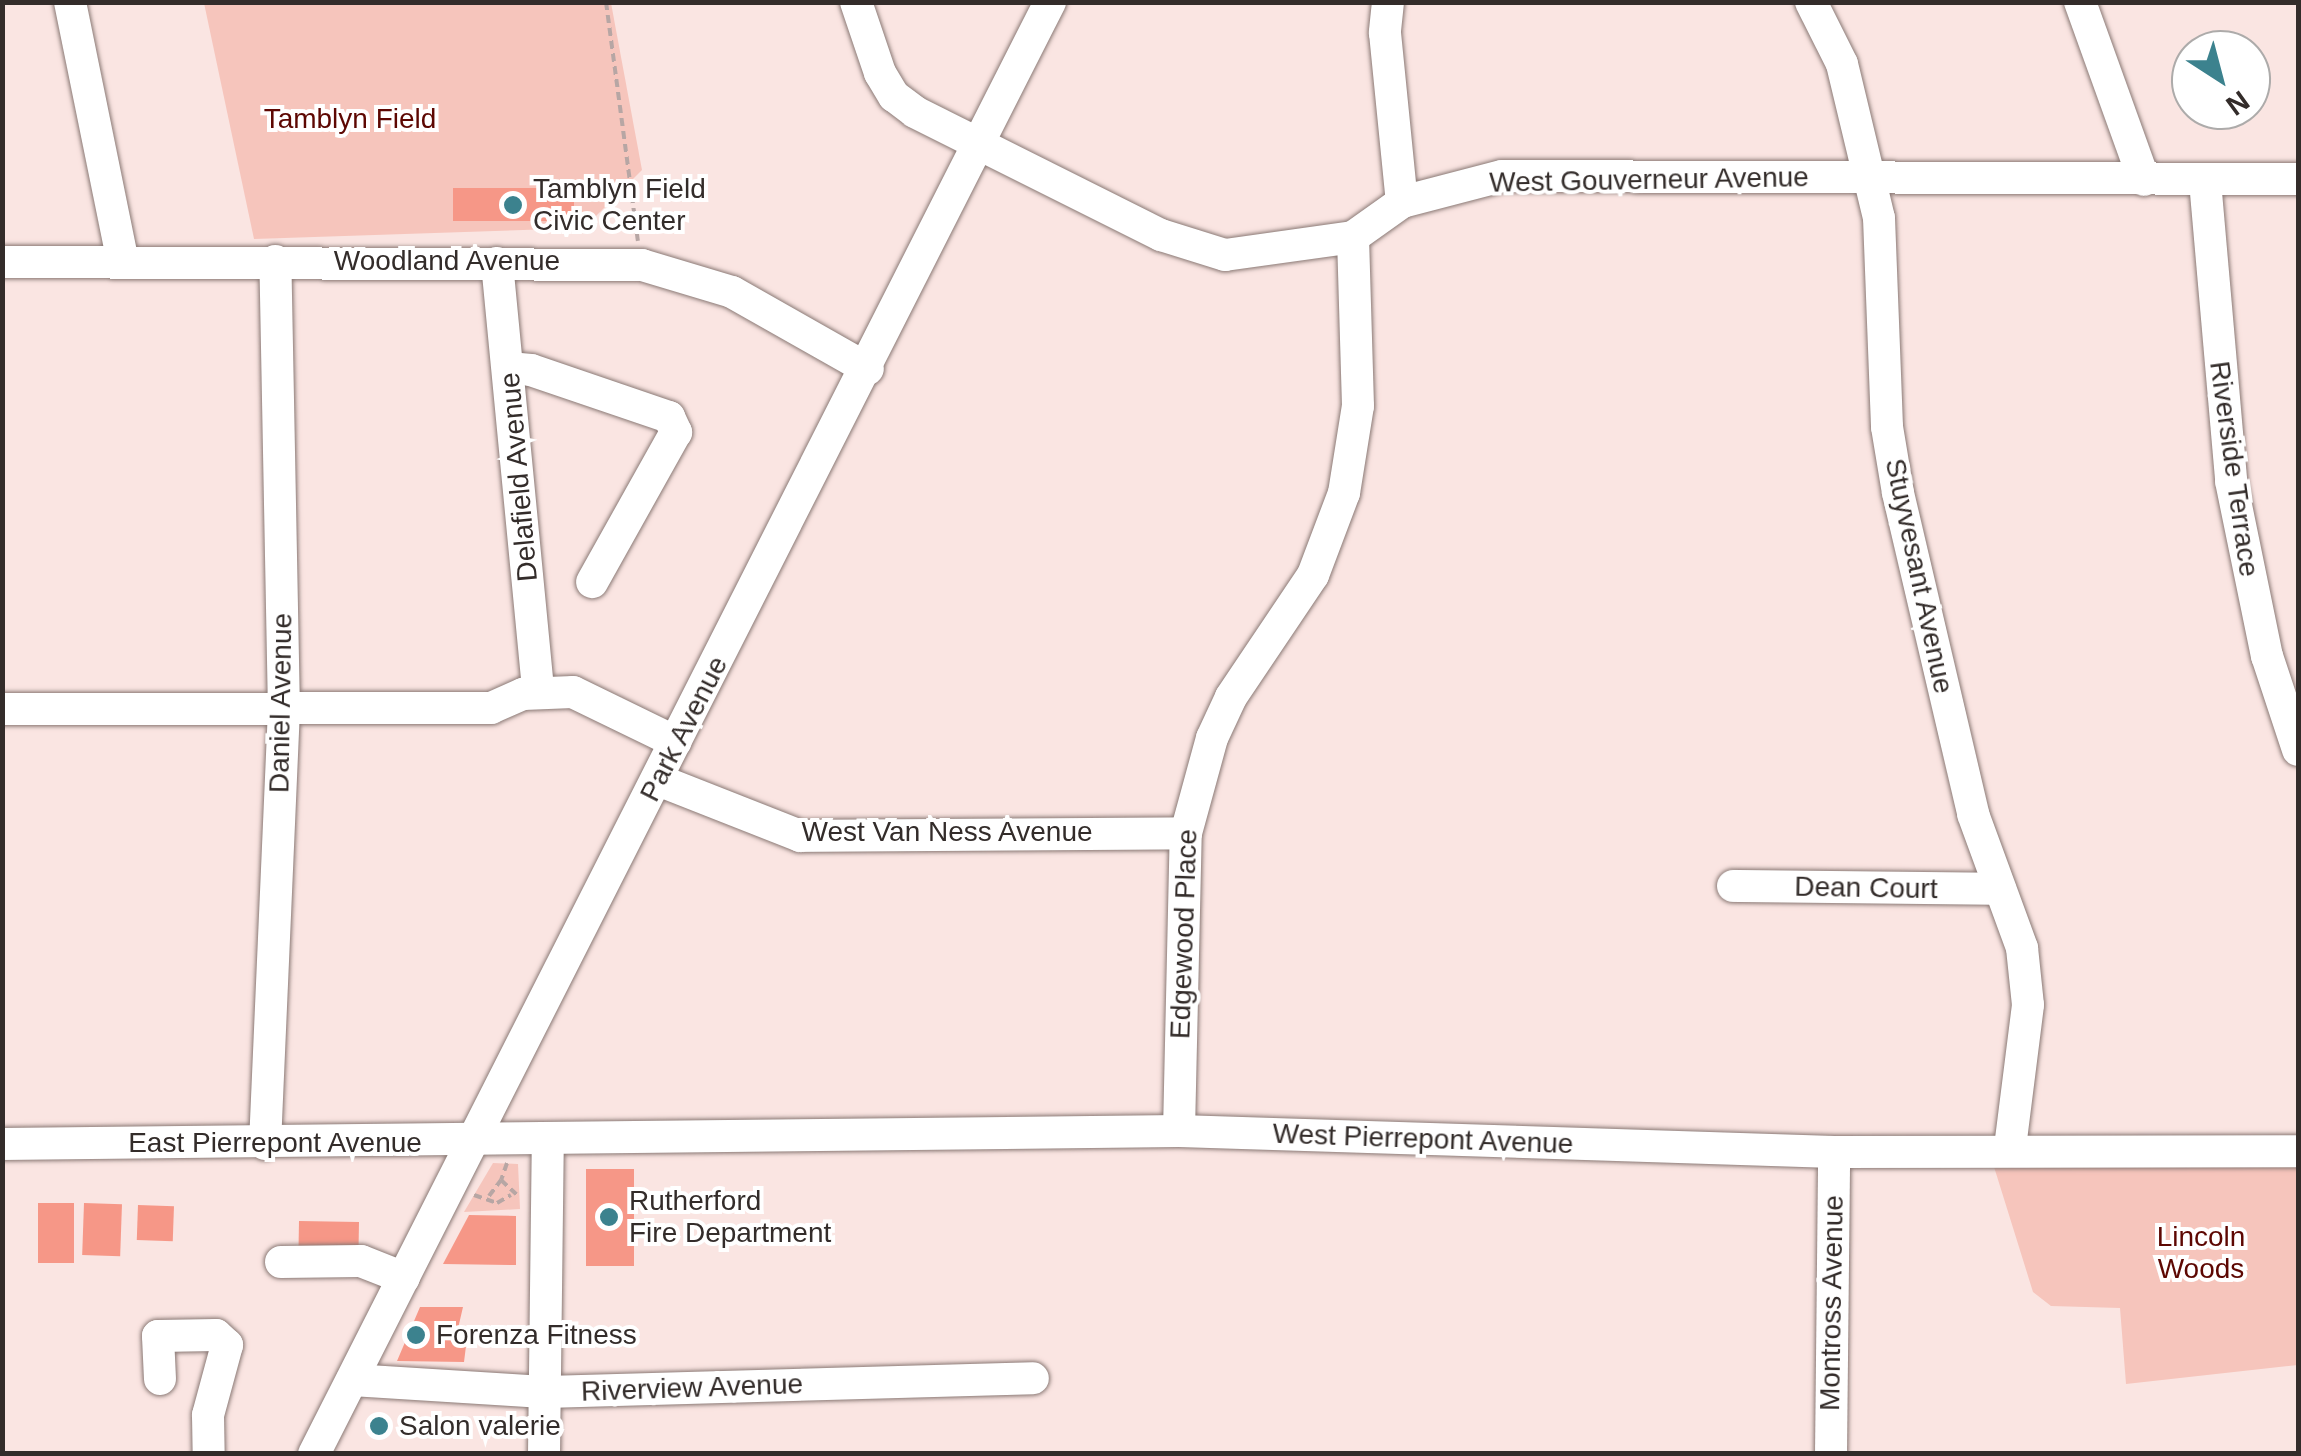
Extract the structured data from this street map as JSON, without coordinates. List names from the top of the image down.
{
  "streets": {
    "street": [
      "West Gouverneur Avenue",
      "Woodland Avenue",
      "Riverside Terrace",
      "Delafield Avenue",
      "Stuyvesant Avenue",
      "Daniel Avenue",
      "Park Avenue",
      "West Van Ness Avenue",
      "Dean Court",
      "Edgewood Place",
      "West Pierrepont Avenue",
      "East Pierrepont Avenue",
      "Montross Avenue",
      "Riverview Avenue"
    ]
  },
  "crossings": [
    ["West Gouverneur Avenue", "Riverside Terrace"],
    ["West Gouverneur Avenue", "Stuyvesant Avenue"],
    ["West Gouverneur Avenue", "Park Avenue"],
    ["West Gouverneur Avenue", "Edgewood Place"],
    ["Woodland Avenue", "Delafield Avenue"],
    ["Woodland Avenue", "Daniel Avenue"],
    ["Woodland Avenue", "Park Avenue"],
    ["Stuyvesant Avenue", "Dean Court"],
    ["Stuyvesant Avenue", "West Pierrepont Avenue"],
    ["Daniel Avenue", "East Pierrepont Avenue"],
    ["Park Avenue", "West Van Ness Avenue"],
    ["Park Avenue", "East Pierrepont Avenue"],
    ["Park Avenue", "Riverview Avenue"],
    ["West Van Ness Avenue", "Edgewood Place"],
    ["Edgewood Place", "West Pierrepont Avenue"],
    ["West Pierrepont Avenue", "East Pierrepont Avenue"],
    ["West Pierrepont Avenue", "Montross Avenue"]
  ],
  "parks": ["Tamblyn Field", "Lincoln Woods"],
  "places": [
    "Tamblyn Field Civic Center",
    "Rutherford Fire Department",
    "Forenza Fitness",
    "Salon valerie"
  ],
  "north": "bottom right"
}
